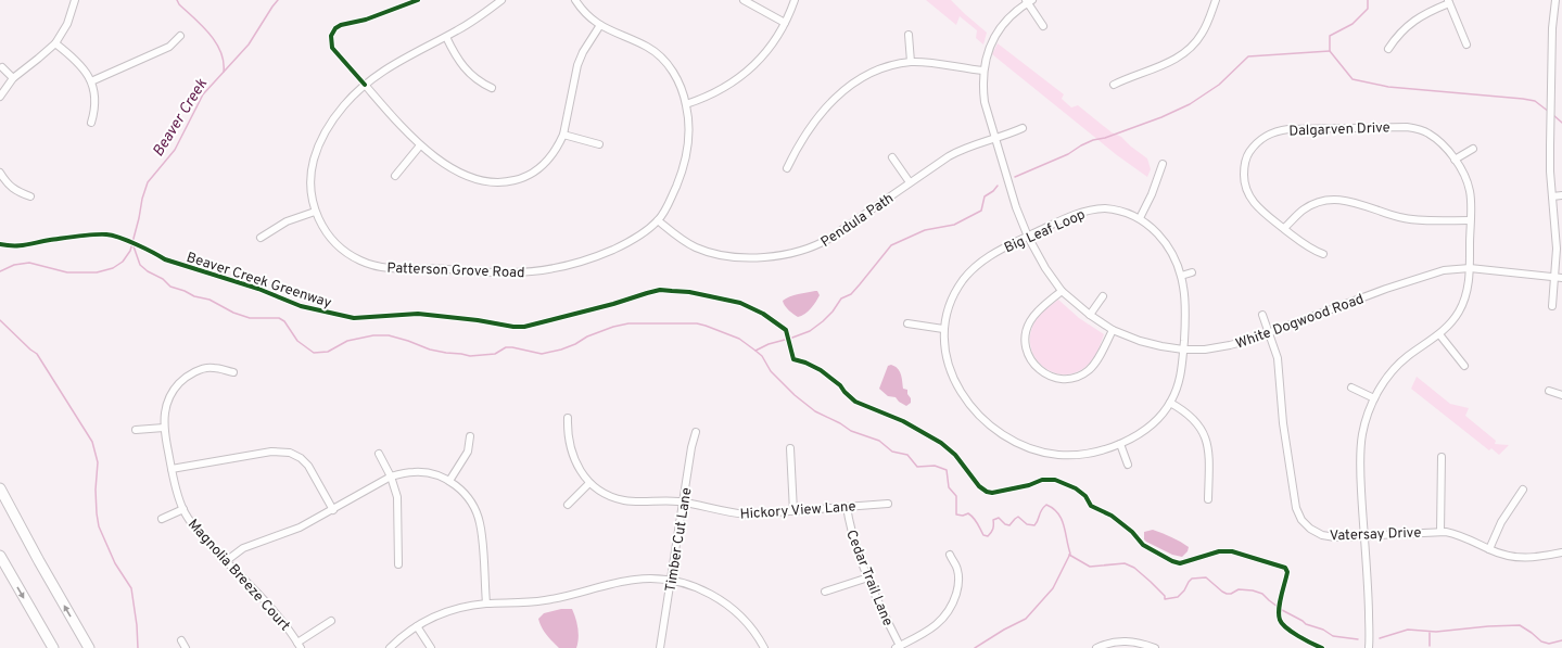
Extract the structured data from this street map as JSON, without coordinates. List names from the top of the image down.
{
  "streets": {
    "street": [
      "Dalgarven Drive",
      "Pendula Path",
      "Big Leaf Loop",
      "Patterson Grove Road",
      "White Dogwood Road",
      "Hickory View Lane",
      "Vatersay Drive",
      "Timber Cut Lane",
      "Magnolia Breeze Court",
      "Cedar Trail Lane"
    ],
    "cycle path": ["Beaver Creek Greenway"]
  },
  "crossings": [
    ["Dalgarven Drive", "White Dogwood Road"],
    ["Dalgarven Drive", "Vatersay Drive"],
    ["Pendula Path", "Patterson Grove Road"],
    ["Pendula Path", "White Dogwood Road"],
    ["Big Leaf Loop", "White Dogwood Road"],
    ["White Dogwood Road", "Vatersay Drive"],
    ["Hickory View Lane", "Timber Cut Lane"],
    ["Hickory View Lane", "Cedar Trail Lane"]
  ],
  "water": ["Beaver Creek"]
}
